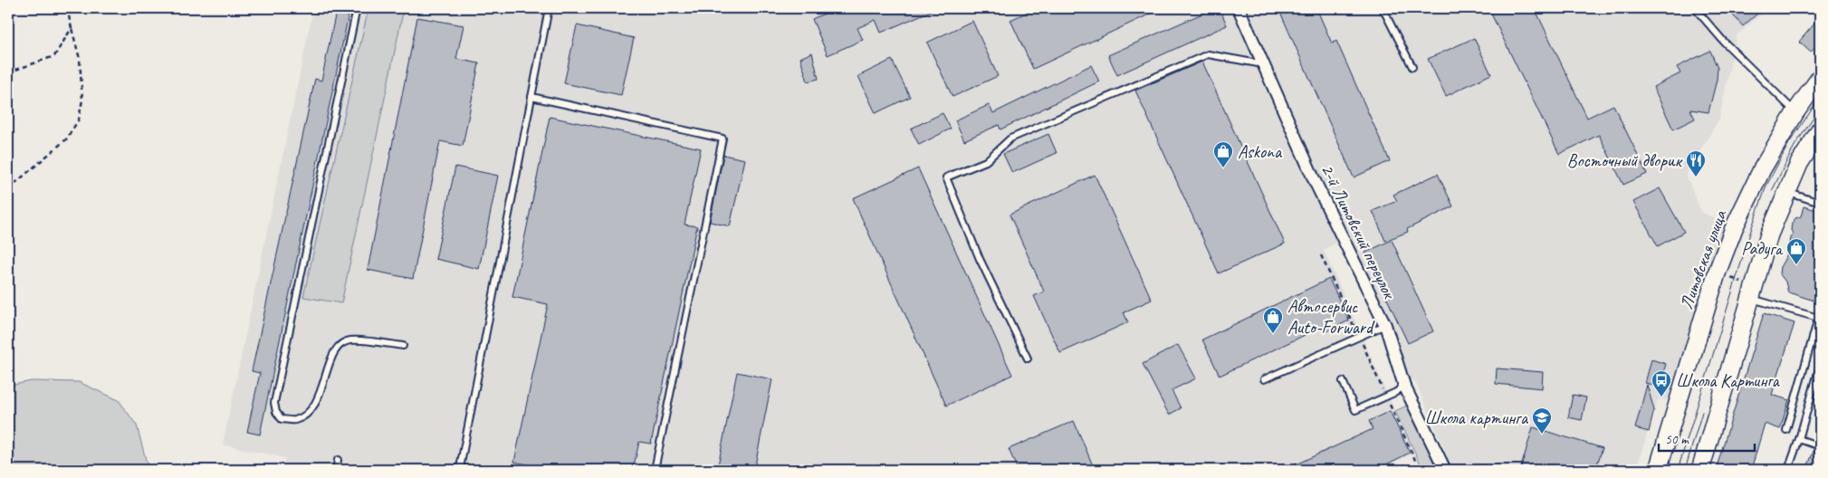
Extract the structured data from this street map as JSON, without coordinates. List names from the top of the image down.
{
  "streets": {
    "main road": ["Литовская улица"],
    "street": ["2-й Литовский переулок"]
  },
  "places": {
    "shop": ["Askona", "Радуга", "Автосервис Auto-Forward"],
    "restaurant": ["Восточный дворик"],
    "bus stop": ["Школа Картинга"],
    "school or university": ["Школа картинга"]
  },
  "scale_bar": "50 m"
}
